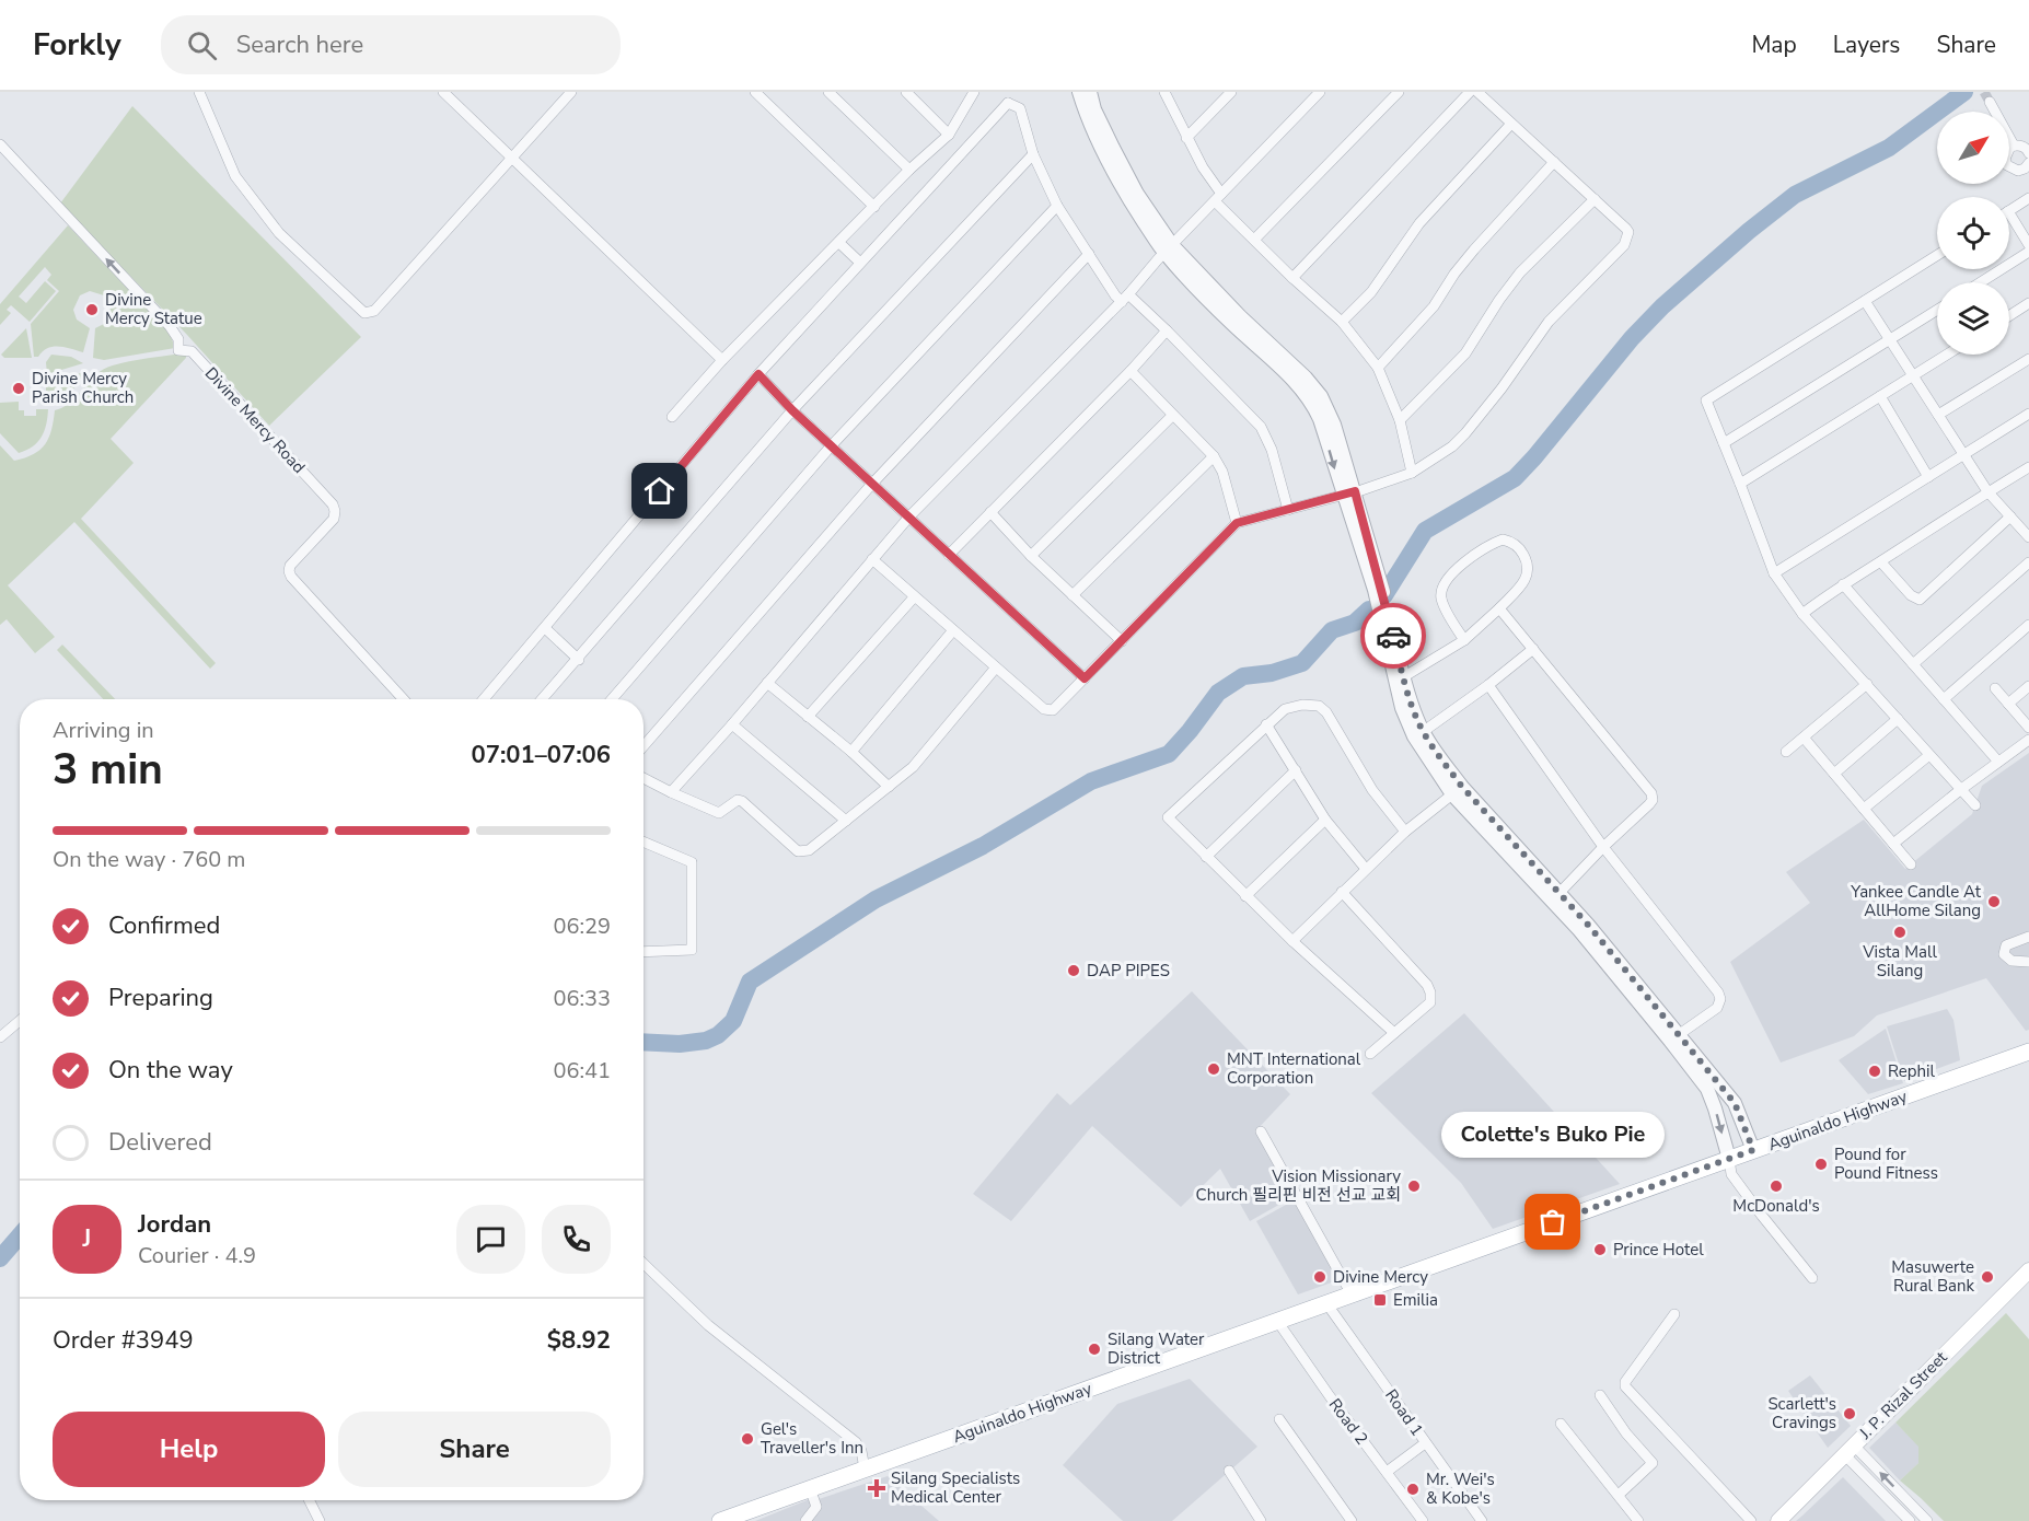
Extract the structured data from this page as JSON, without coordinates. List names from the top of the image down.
{
  "streets": {
    "main road": ["Aguinaldo Highway", "J. P. Rizal Street"],
    "street": ["Divine Mercy Road", "Road 1", "Road 2"]
  },
  "crossings": [
    ["Aguinaldo Highway", "Road 1"],
    ["Aguinaldo Highway", "Road 2"]
  ],
  "one_way": ["Divine Mercy Road"],
  "places": {
    "other": [
      "Divine Mercy Statue",
      "Divine Mercy Parish Church",
      "Yankee Candle At AllHome Silang",
      "Vista Mall Silang",
      "DAP PIPES",
      "MNT International Corporation",
      "Rephil",
      "Pound for Pound Fitness",
      "Vision Missionary Church 필리핀 비전 선교 교회",
      "McDonald's",
      "Colette's Buko Pie",
      "Prince Hotel",
      "Divine Mercy",
      "Masuwerte Rural Bank",
      "Silang Water District",
      "Scarlett's Cravings",
      "Gel's Traveller's Inn",
      "Mr. Wei's & Kobe's"
    ],
    "transit": ["Emilia"],
    "health": ["Silang Specialists Medical Center"]
  },
  "north": "top right",
  "page": {
    "header": "Forkly",
    "search": "Search here",
    "nav": ["Map", "Layers", "Share"],
    "heading": ["3 min", "Arriving in", "07:01–07:06"],
    "panel": [
      "Jordan",
      "Courier · 4.9",
      "Order #3949",
      "$8.92"
    ],
    "bar": "On the way · 760 m",
    "list": [
      ["Confirmed", "06:29"],
      ["Preparing", "06:33"],
      ["On the way", "06:41"],
      "Delivered"
    ],
    "bubble": "Colette's Buko Pie",
    "round": "J",
    "buttons": ["Help", "Share"]
  }
}
